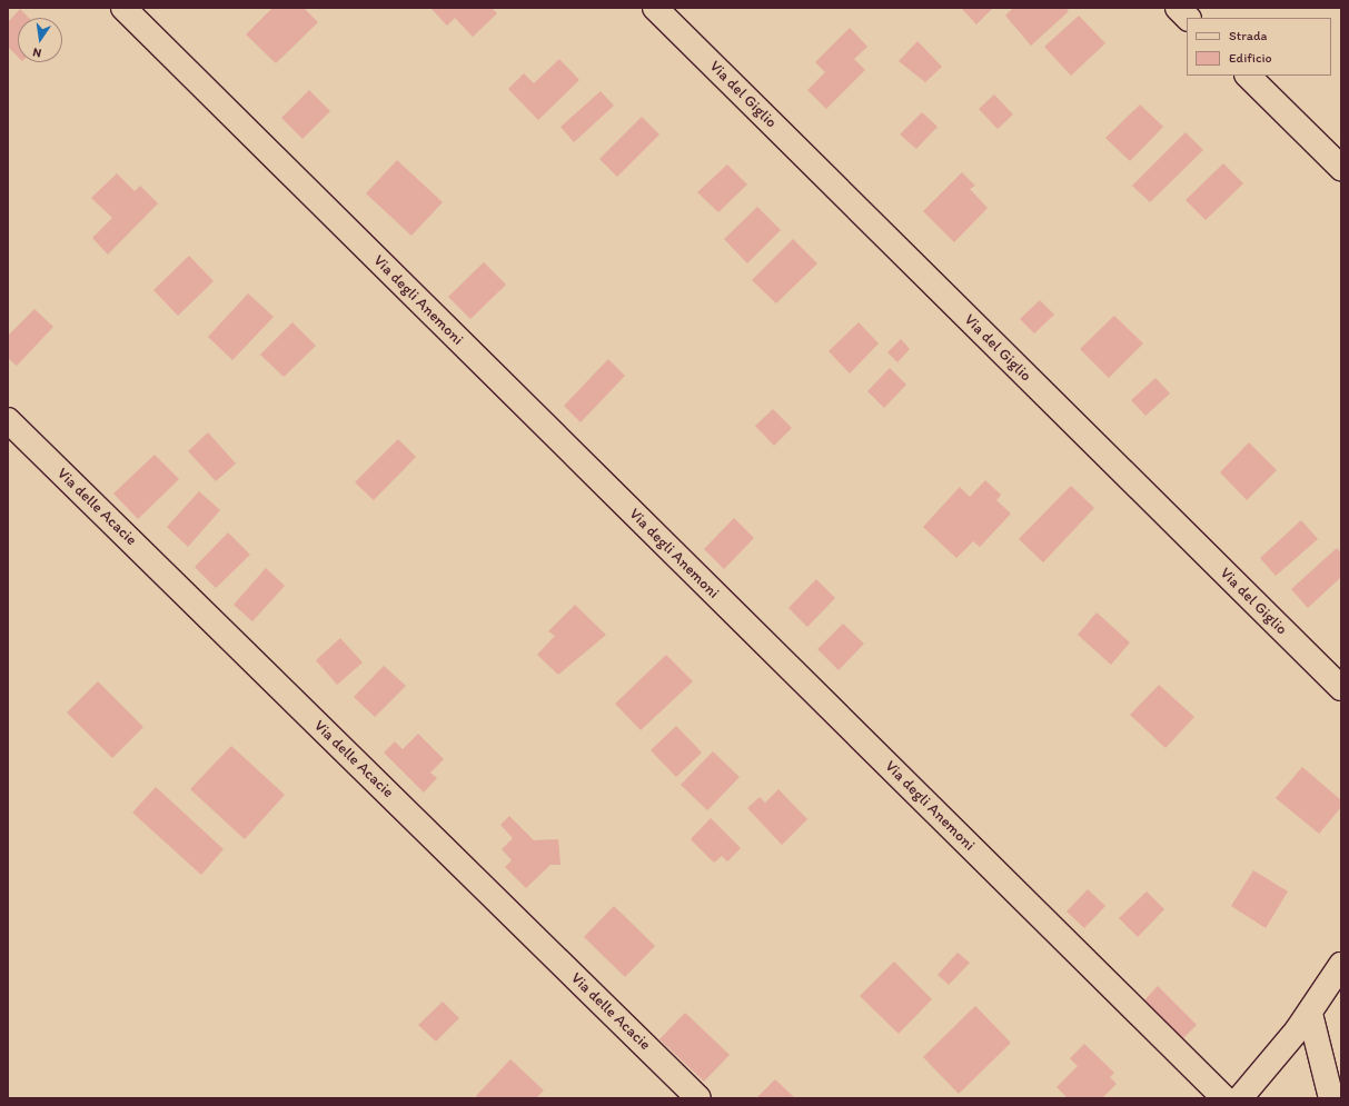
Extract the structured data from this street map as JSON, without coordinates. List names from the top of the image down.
{
  "streets": {
    "street": ["Via del Giglio", "Via degli Anemoni", "Via delle Acacie"]
  },
  "legend": ["Strada", "Edificio"],
  "north": "bottom"
}
